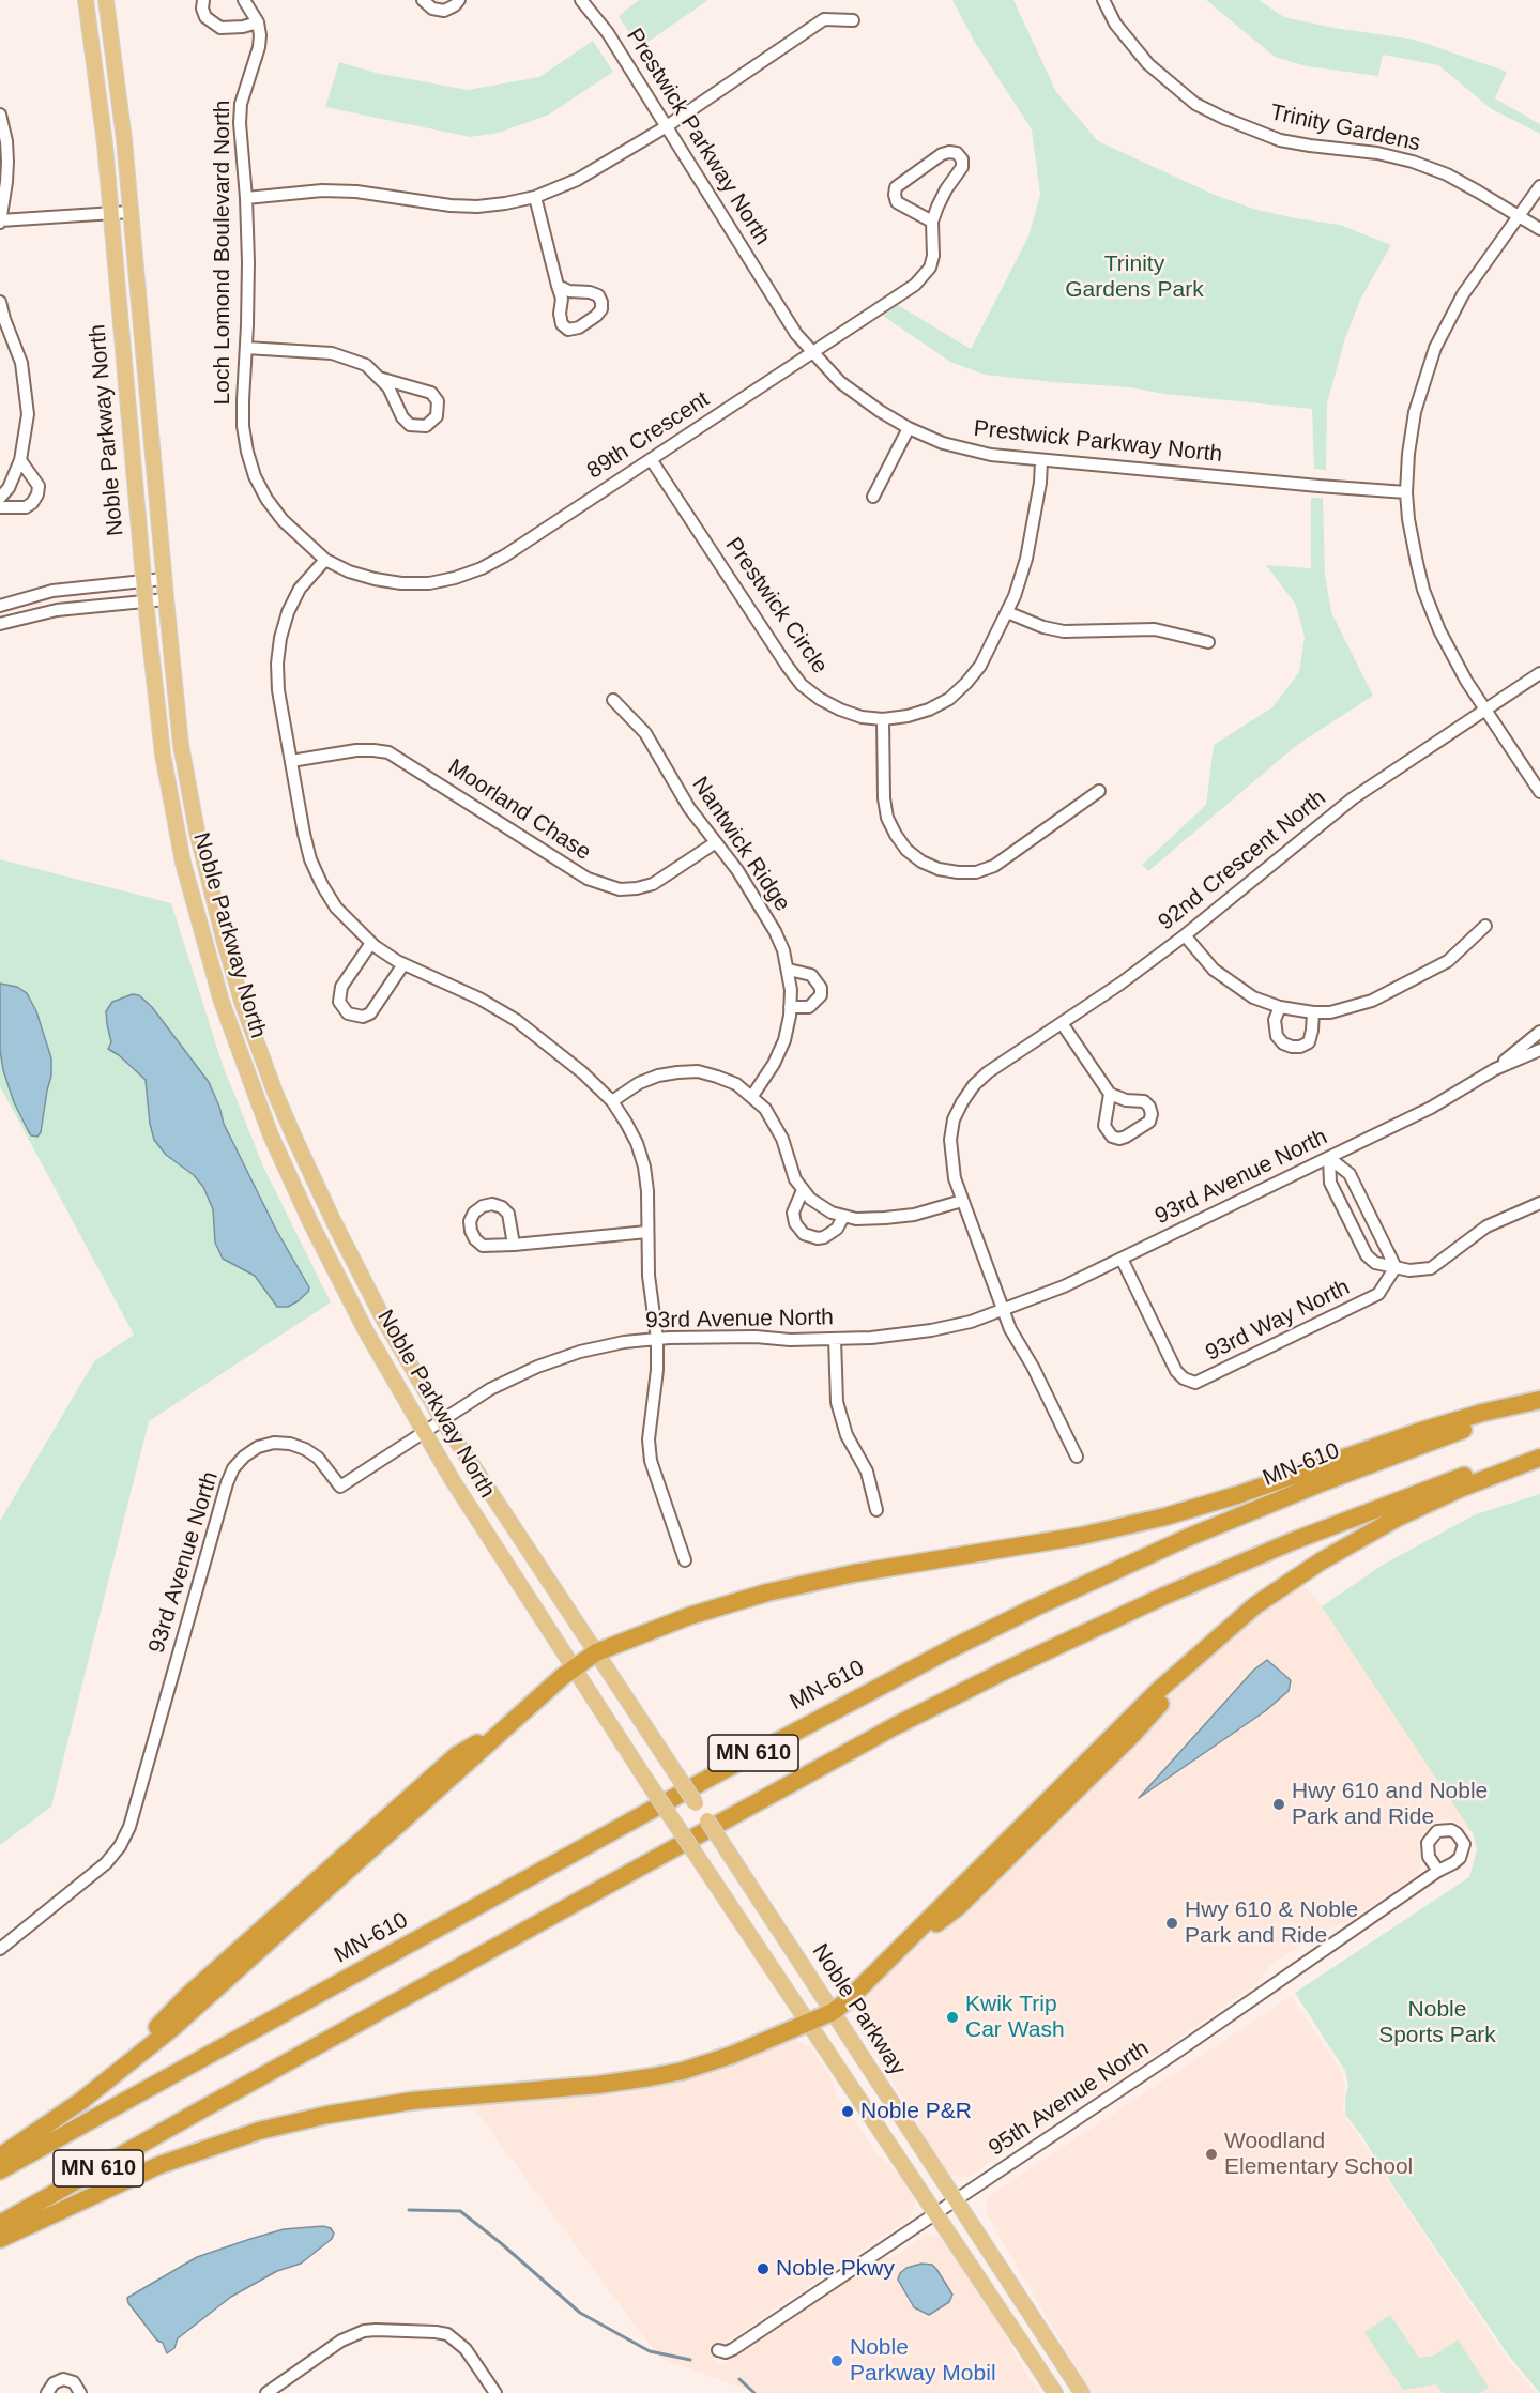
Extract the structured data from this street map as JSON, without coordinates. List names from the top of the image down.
{
  "streets": {
    "highway": ["MN-610", "MN 610"],
    "main road": ["Noble Parkway North", "Noble Parkway"],
    "street": [
      "Trinity Gardens",
      "Prestwick Parkway North",
      "Loch Lomond Boulevard North",
      "89th Crescent",
      "Prestwick Circle",
      "Moorland Chase",
      "Nantwick Ridge",
      "92nd Crescent North",
      "93rd Avenue North",
      "93rd Way North",
      "95th Avenue North"
    ]
  },
  "crossings": [
    ["Prestwick Parkway North", "89th Crescent"],
    ["Prestwick Parkway North", "Prestwick Circle"],
    ["Loch Lomond Boulevard North", "89th Crescent"],
    ["Noble Parkway North", "93rd Avenue North"],
    ["Noble Parkway North", "Noble Parkway"],
    ["89th Crescent", "Prestwick Circle"],
    ["Moorland Chase", "Nantwick Ridge"],
    ["93rd Avenue North", "93rd Way North"],
    ["Noble Parkway", "95th Avenue North"]
  ],
  "parks": ["Trinity Gardens Park", "Noble Sports Park"],
  "places": [
    "Hwy 610 and Noble Park and Ride",
    "Hwy 610 & Noble Park and Ride",
    "Kwik Trip Car Wash",
    "Noble P&R",
    "Woodland Elementary School",
    "Noble Pkwy",
    "Noble Parkway Mobil"
  ]
}
